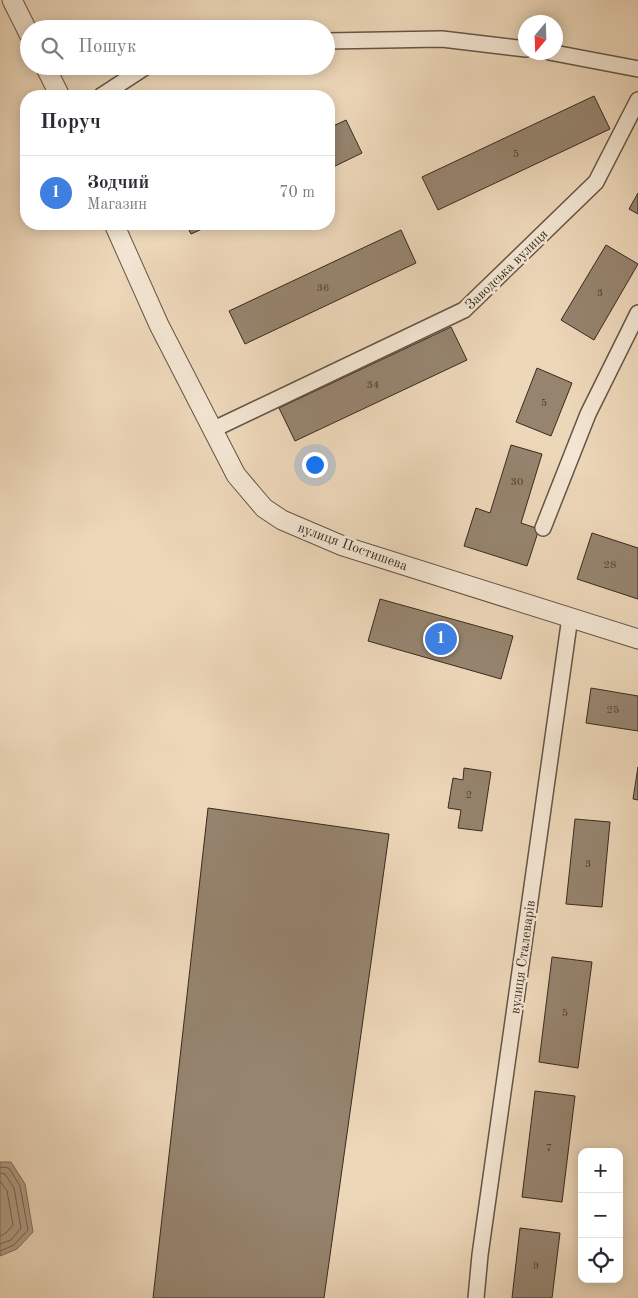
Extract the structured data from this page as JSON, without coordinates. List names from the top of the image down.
{
  "streets": {
    "street": ["Заводська вулиця", "вулиця Постишева", "вулиця Сталеварів"]
  },
  "crossings": [
    ["Заводська вулиця", "вулиця Постишева"],
    ["вулиця Постишева", "вулиця Сталеварів"]
  ],
  "house_numbers": [
    "5",
    "36",
    "3",
    "34",
    "5",
    "30",
    "28",
    "25",
    "2",
    "3",
    "5",
    "7",
    "9"
  ],
  "north": "bottom",
  "page": {
    "search": "Пошук",
    "heading": "Поруч",
    "list": [
      {
        "mark": "1",
        "name": "Зодчий",
        "note": "Магазин",
        "value": "70 m"
      }
    ],
    "pins": "1",
    "map_buttons": ["+", "−"]
  }
}
